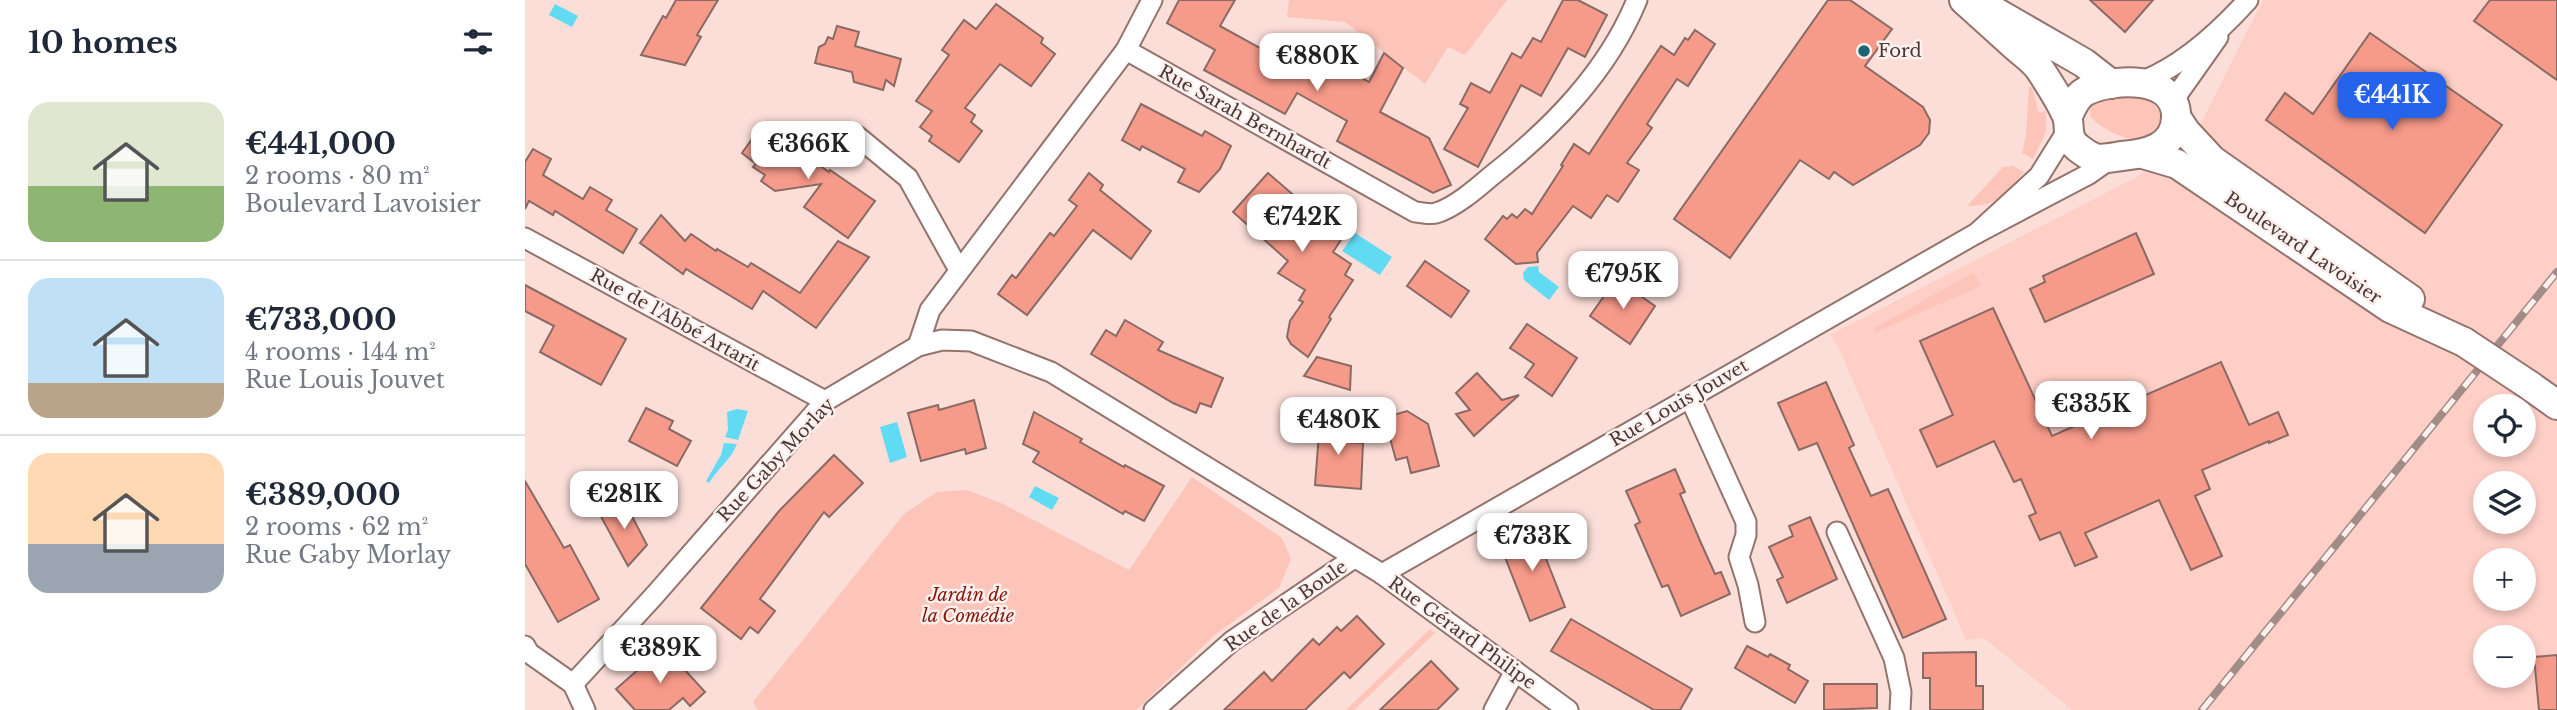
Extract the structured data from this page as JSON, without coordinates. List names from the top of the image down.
{
  "streets": {
    "main road": ["Boulevard Lavoisier"],
    "street": [
      "Rue Sarah Bernhardt",
      "Rue de l'Abbé Artarit",
      "Rue Louis Jouvet",
      "Rue Gaby Morlay",
      "Rue de la Boule",
      "Rue Gérard Philipe"
    ]
  },
  "crossings": [
    ["Boulevard Lavoisier", "Rue Louis Jouvet"],
    ["Rue de l'Abbé Artarit", "Rue Gaby Morlay"],
    ["Rue Louis Jouvet", "Rue Gérard Philipe"],
    ["Rue Gaby Morlay", "Rue de la Boule"],
    ["Rue Gaby Morlay", "Rue Gérard Philipe"],
    ["Rue de la Boule", "Rue Gérard Philipe"]
  ],
  "parks": ["Jardin de la Comédie"],
  "places": ["Ford"],
  "page": {
    "heading": "10 homes",
    "price": [
      "€880K",
      "€441K",
      "€366K",
      "€742K",
      "€795K",
      "€335K",
      "€480K",
      "€281K",
      "€733K",
      "€389K"
    ],
    "list": [
      {
        "name": "€441,000",
        "note": "2 rooms · 80 m² · Boulevard Lavoisier"
      },
      {
        "name": "€733,000",
        "note": "4 rooms · 144 m² · Rue Louis Jouvet"
      },
      {
        "name": "€389,000",
        "note": "2 rooms · 62 m² · Rue Gaby Morlay"
      }
    ],
    "map_buttons": ["+", "−"]
  }
}
